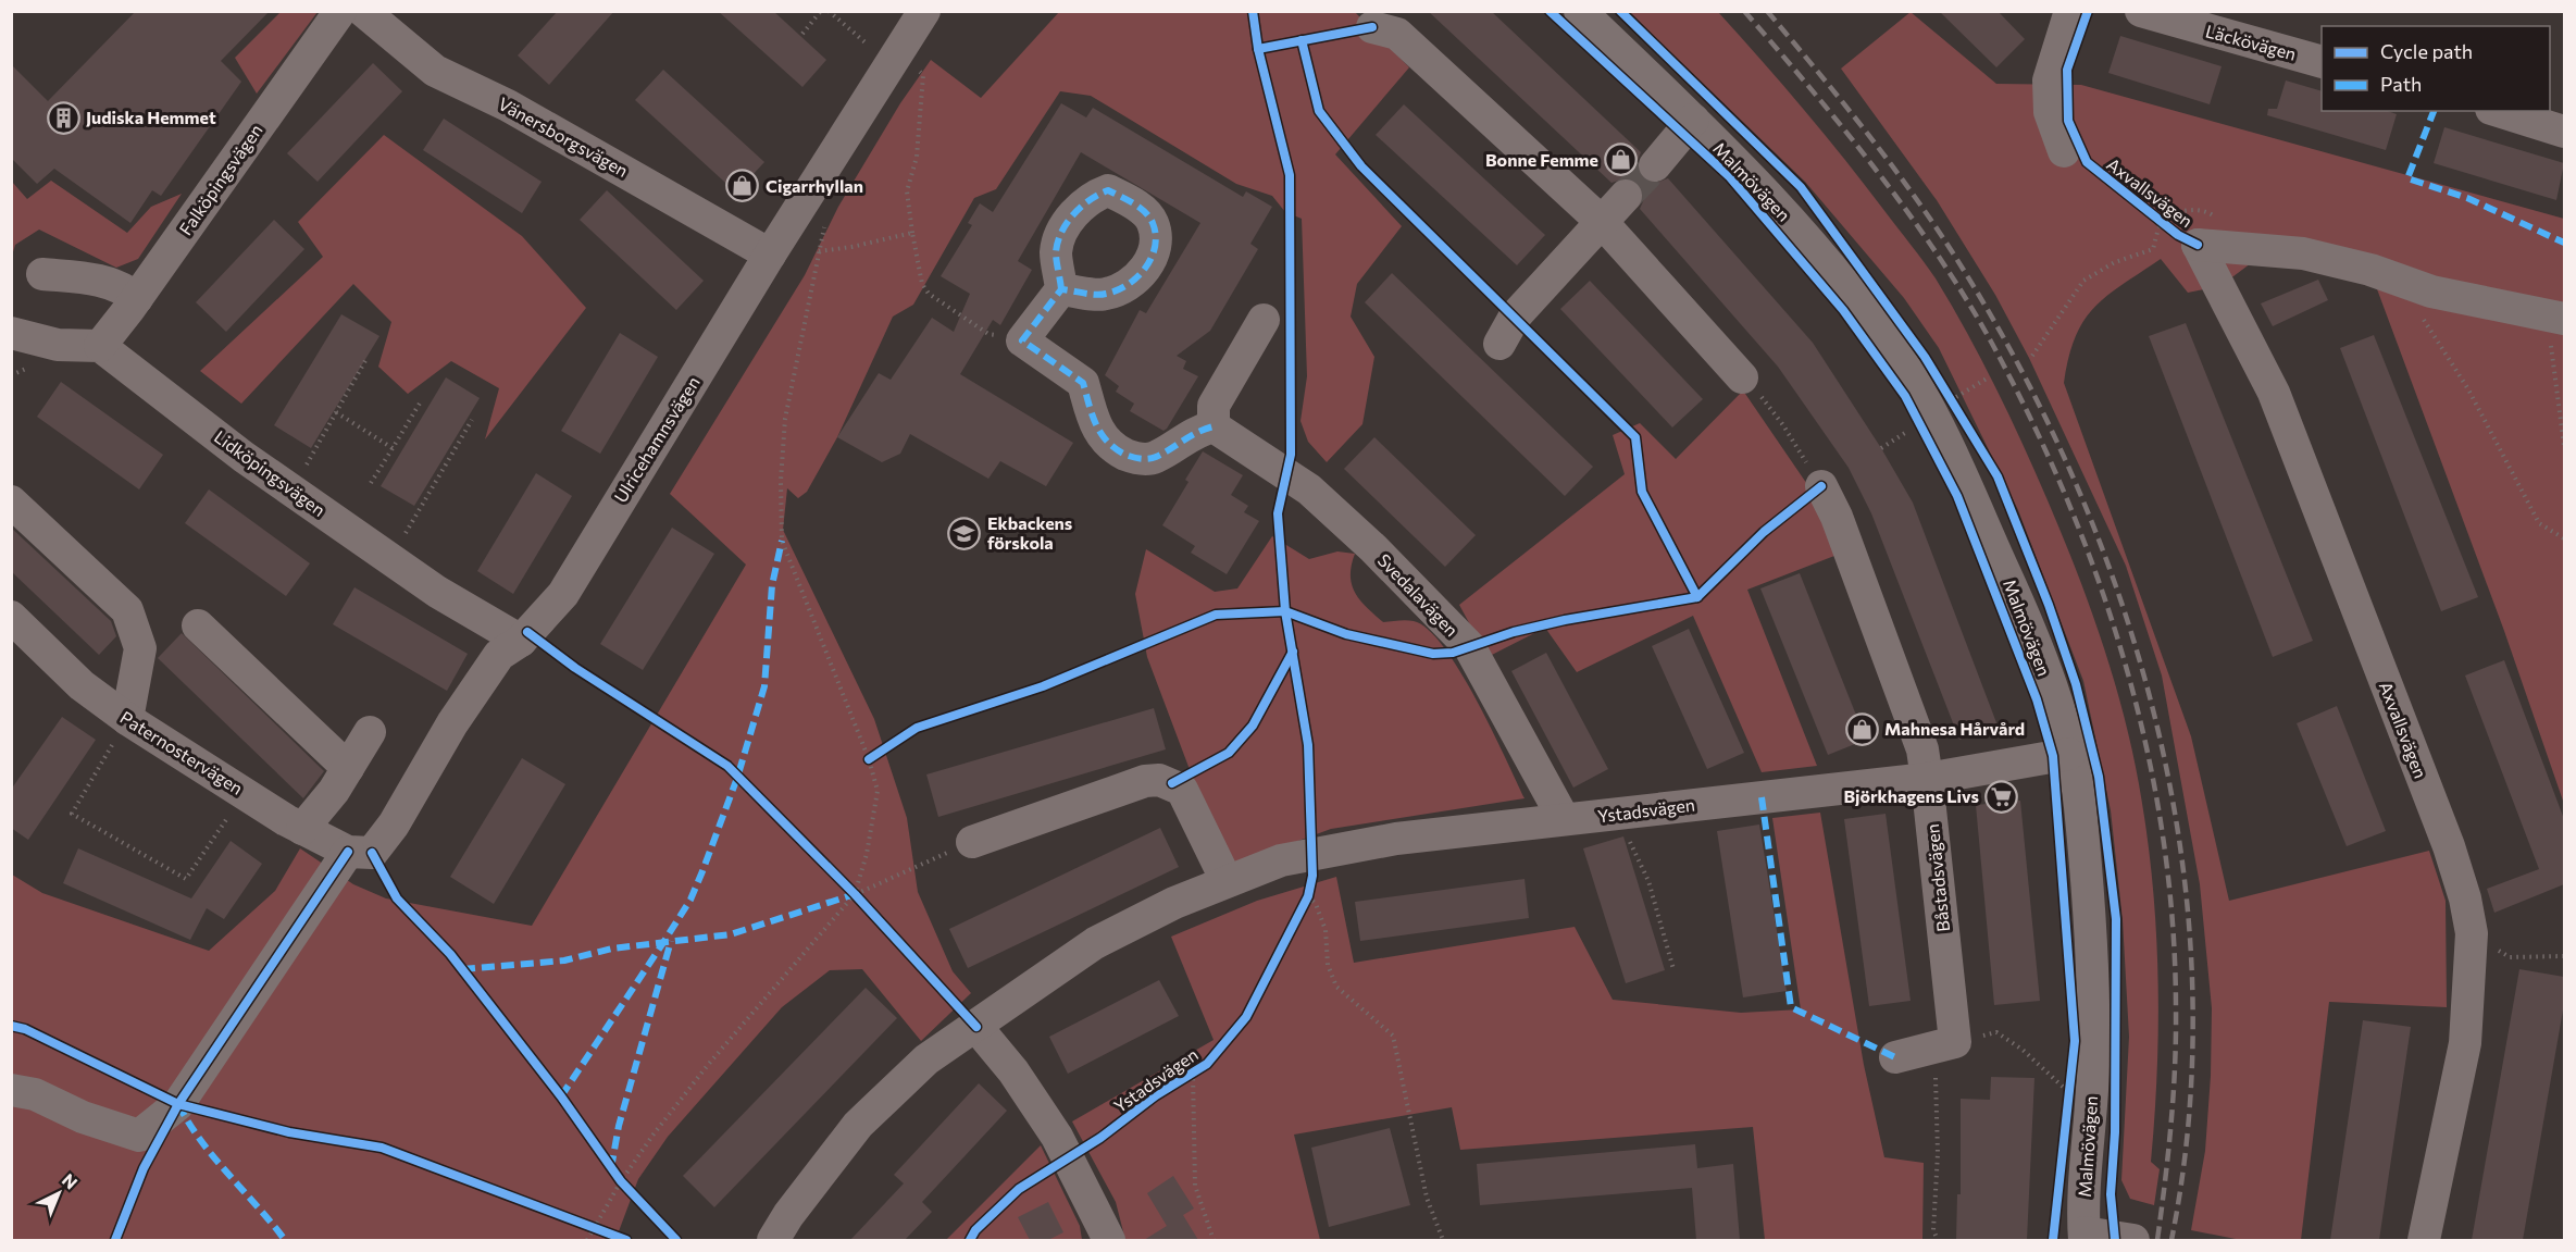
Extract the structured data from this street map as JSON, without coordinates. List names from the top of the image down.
{
  "streets": {
    "street": [
      "Läckövägen",
      "Vänersborgsvägen",
      "Falköpingsvägen",
      "Malmövägen",
      "Axvallsvägen",
      "Ulricehamnsvägen",
      "Lidköpingsvägen",
      "Svedalavägen",
      "Paternostervägen",
      "Ystadsvägen",
      "Båstadsvägen"
    ]
  },
  "crossings": [
    ["Vänersborgsvägen", "Ulricehamnsvägen"],
    ["Falköpingsvägen", "Lidköpingsvägen"],
    ["Malmövägen", "Ystadsvägen"],
    ["Ulricehamnsvägen", "Lidköpingsvägen"],
    ["Ulricehamnsvägen", "Paternostervägen"],
    ["Svedalavägen", "Ystadsvägen"],
    ["Ystadsvägen", "Båstadsvägen"]
  ],
  "places": {
    "building": ["Judiska Hemmet"],
    "shop": ["Bonne Femme", "Cigarrhyllan", "Mahnesa Hårvård"],
    "school or university": ["Ekbackens förskola"],
    "supermarket": ["Björkhagens Livs"]
  },
  "legend": ["Cycle path", "Path"],
  "north": "top right"
}
